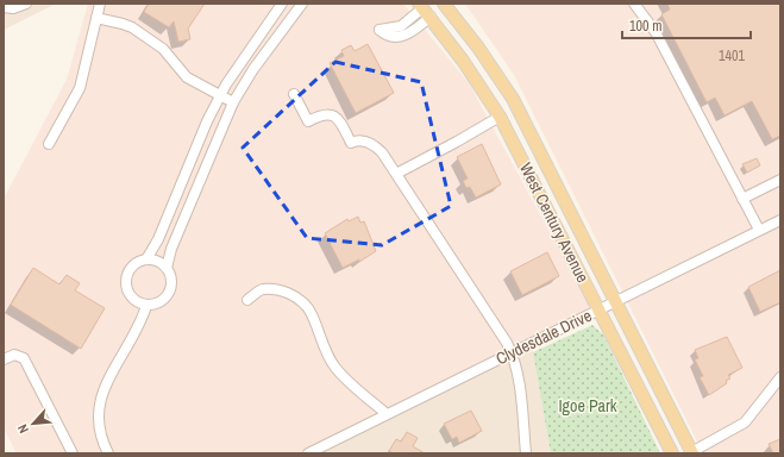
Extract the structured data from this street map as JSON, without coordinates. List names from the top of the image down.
{
  "streets": {
    "main road": ["West Century Avenue"],
    "street": ["Clydesdale Drive"]
  },
  "crossings": [
    ["West Century Avenue", "Clydesdale Drive"]
  ],
  "parks": ["Igoe Park"],
  "house_numbers": ["1401"],
  "scale_bar": "100 m",
  "north": "bottom left"
}
